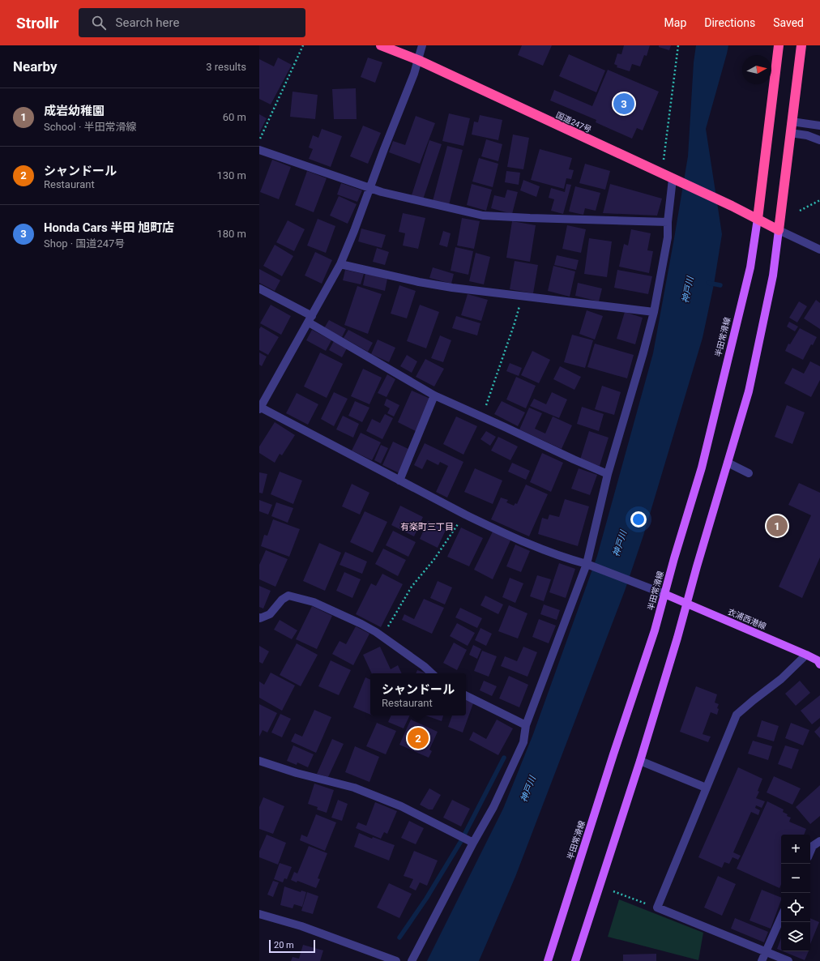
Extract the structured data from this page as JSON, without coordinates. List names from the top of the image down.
{
  "streets": {
    "highway": ["国道247号"],
    "main road": ["半田常滑線", "衣浦西港線"]
  },
  "crossings": [
    ["国道247号", "半田常滑線"],
    ["半田常滑線", "衣浦西港線"]
  ],
  "districts": ["有楽町三丁目"],
  "water": ["神戸川"],
  "scale_bar": "20 m",
  "north": "right",
  "page": {
    "header": "Strollr",
    "search": "Search here",
    "nav": ["Map", "Directions", "Saved"],
    "heading": ["Nearby", "3 results"],
    "list": [
      {
        "mark": "1",
        "name": "成岩幼稚園",
        "note": "School · 半田常滑線",
        "value": "60 m"
      },
      {
        "mark": "2",
        "name": "シャンドール",
        "note": "Restaurant",
        "value": "130 m"
      },
      {
        "mark": "3",
        "name": "Honda Cars 半田 旭町店",
        "note": "Shop · 国道247号",
        "value": "180 m"
      }
    ],
    "pins": ["3", "1", "2"],
    "popup": ["シャンドール", "Restaurant"],
    "map_buttons": ["+", "−"],
    "scale": "20 m"
  }
}
